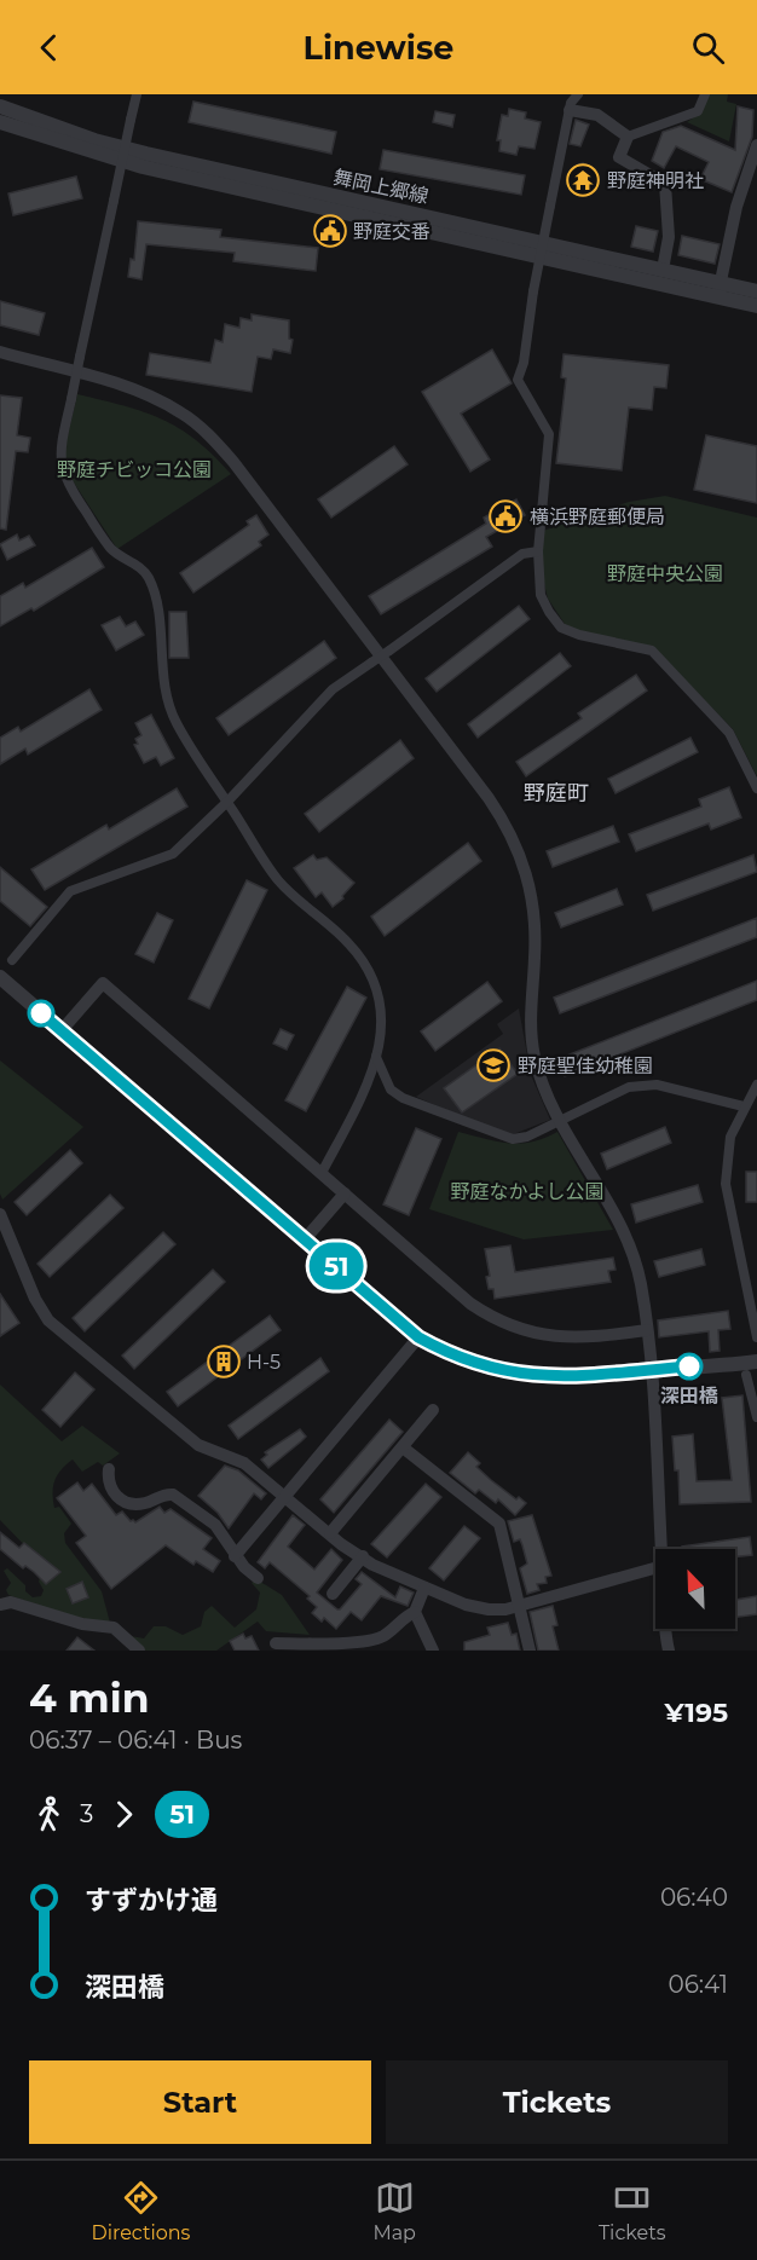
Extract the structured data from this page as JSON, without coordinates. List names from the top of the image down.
{
  "streets": {
    "street": ["舞岡上郷線"]
  },
  "districts": ["野庭町"],
  "parks": ["野庭チビッコ公園", "野庭中央公園", "野庭なかよし公園"],
  "places": {
    "temple": ["野庭神明社"],
    "public building": ["野庭交番", "横浜野庭郵便局"],
    "school or university": ["野庭聖佳幼稚園"],
    "building": ["H-5"],
    "other": ["深田橋"]
  },
  "lines": ["bus line 51"],
  "north": "top left",
  "page": {
    "header": "Linewise",
    "on_map": "51",
    "heading": ["4 min", "06:37 – 06:41 · Bus", "¥195"],
    "legs": ["3", "51"],
    "list": [
      {
        "name": "すずかけ通",
        "value": "06:40"
      },
      {
        "name": "深田橋",
        "value": "06:41"
      }
    ],
    "buttons": ["Start", "Tickets"],
    "tabs": ["Directions", "Map", "Tickets"]
  }
}
